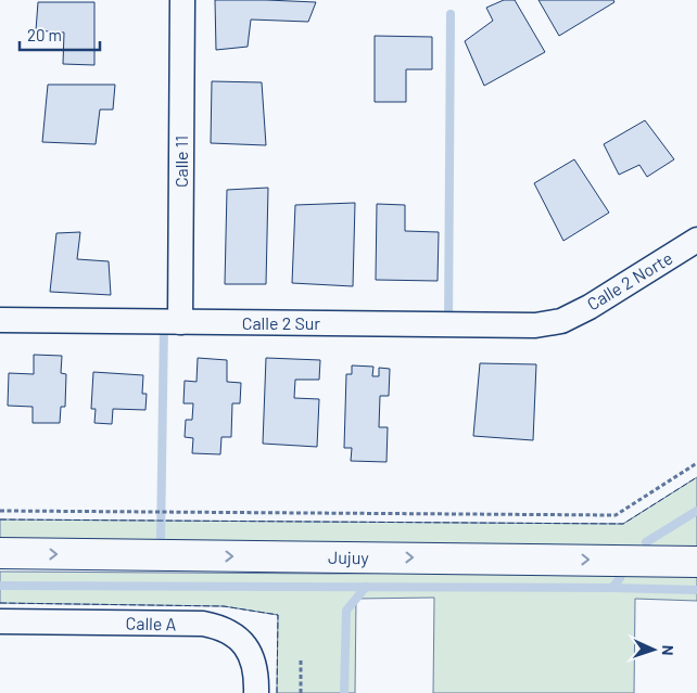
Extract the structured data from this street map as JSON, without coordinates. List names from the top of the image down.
{
  "streets": {
    "street": [
      "Calle 11",
      "Calle 2 Norte",
      "Calle 2 Sur",
      "Jujuy",
      "Calle A"
    ]
  },
  "crossings": [
    ["Calle 11", "Calle 2 Sur"],
    ["Calle 2 Norte", "Calle 2 Sur"]
  ],
  "one_way": ["Jujuy"],
  "scale_bar": "20 m",
  "north": "right"
}
